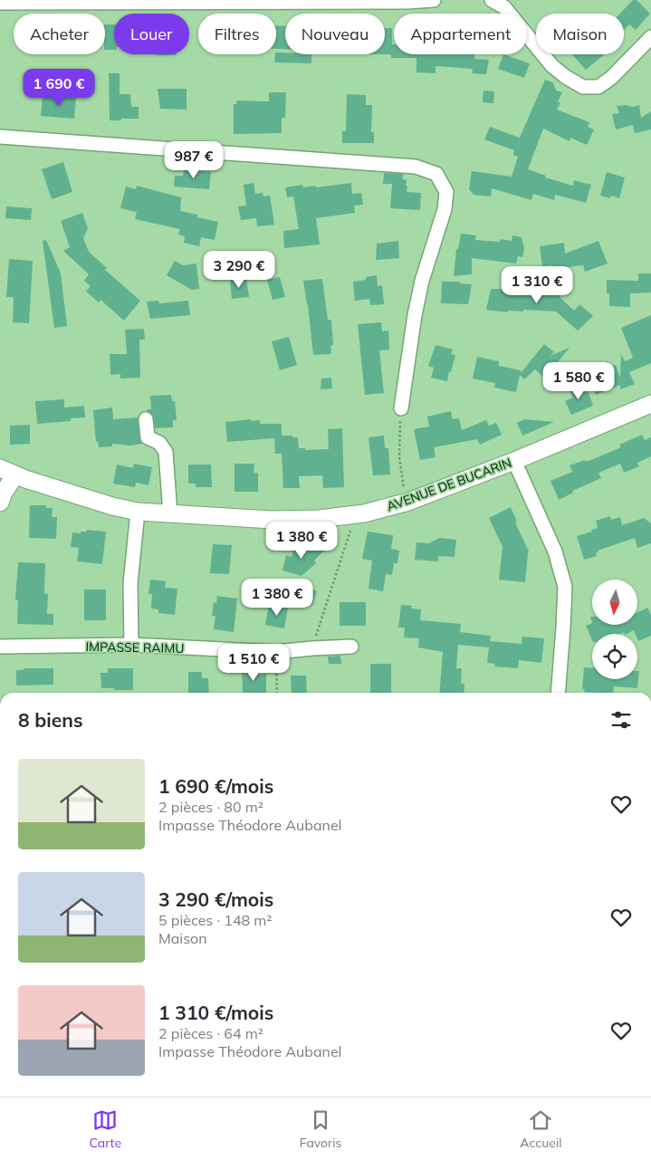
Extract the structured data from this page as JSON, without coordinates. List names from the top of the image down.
{
  "streets": {
    "street": ["AVENUE DE BUCARIN", "IMPASSE RAIMU"]
  },
  "north": "bottom",
  "page": {
    "chip": [
      "Acheter",
      "Louer",
      "Filtres",
      "Nouveau",
      "Appartement",
      "Maison"
    ],
    "price": [
      "1 690 €",
      "987 €",
      "3 290 €",
      "1 310 €",
      "1 580 €",
      "1 380 €",
      "1 380 €",
      "1 510 €"
    ],
    "heading": "8 biens",
    "list": [
      {
        "name": "1 690 €/mois",
        "note": "2 pièces · 80 m² · Impasse Théodore Aubanel"
      },
      {
        "name": "3 290 €/mois",
        "note": "5 pièces · 148 m² · Maison"
      },
      {
        "name": "1 310 €/mois",
        "note": "2 pièces · 64 m² · Impasse Théodore Aubanel"
      }
    ],
    "tabs": ["Carte", "Favoris", "Accueil"]
  }
}
